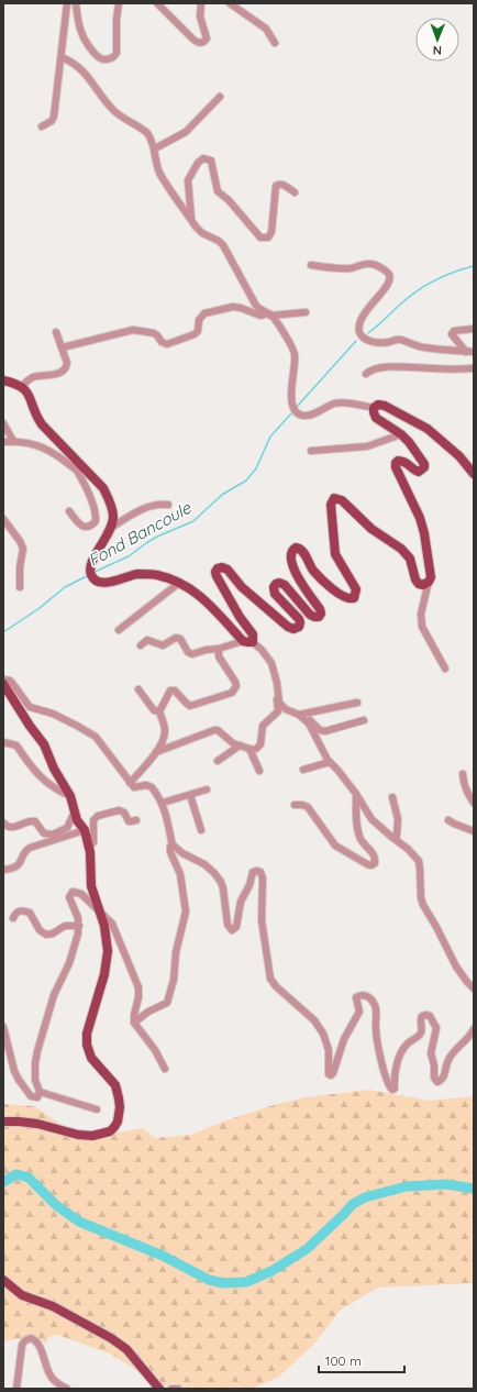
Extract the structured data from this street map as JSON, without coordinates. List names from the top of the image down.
{
  "water": ["Fond Bancoule"],
  "scale_bar": "100 m",
  "north": "bottom"
}
